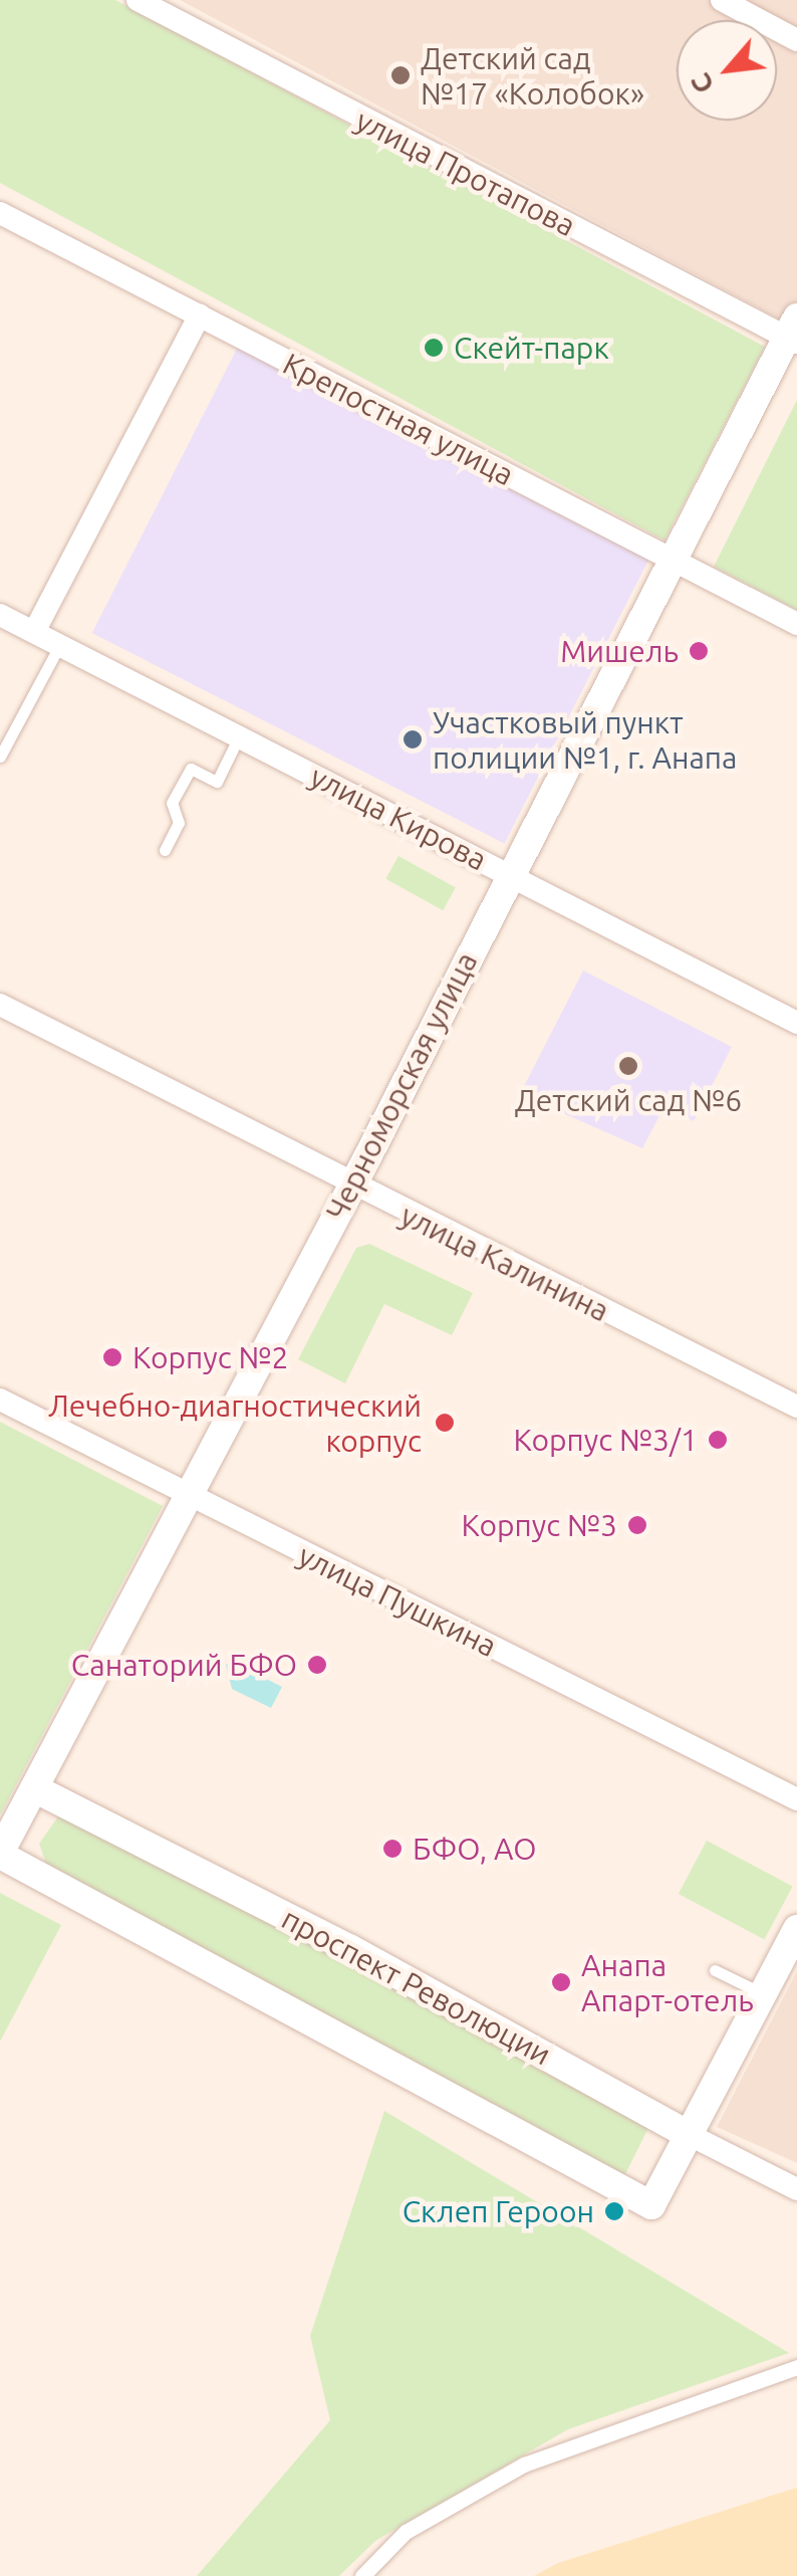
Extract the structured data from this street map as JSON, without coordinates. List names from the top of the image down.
{
  "streets": {
    "street": [
      "улица Протапова",
      "Крепостная улица",
      "улица Кирова",
      "Черноморская улица",
      "улица Калинина",
      "улица Пушкина",
      "проспект Революции"
    ]
  },
  "crossings": [
    ["улица Протапова", "Черноморская улица"],
    ["Крепостная улица", "Черноморская улица"],
    ["улица Кирова", "Черноморская улица"],
    ["Черноморская улица", "улица Калинина"],
    ["Черноморская улица", "улица Пушкина"],
    ["Черноморская улица", "проспект Революции"]
  ],
  "places": [
    "Детский сад №17 «Колобок»",
    "Скейт-парк",
    "Мишель",
    "Участковый пункт полиции №1, г. Анапа",
    "Детский сад №6",
    "Корпус №2",
    "Лечебно-диагностический корпус",
    "Корпус №3/1",
    "Корпус №3",
    "Санаторий БФО",
    "БФО, АО",
    "Анапа Апарт-отель",
    "Склеп Героон"
  ],
  "north": "bottom left"
}
